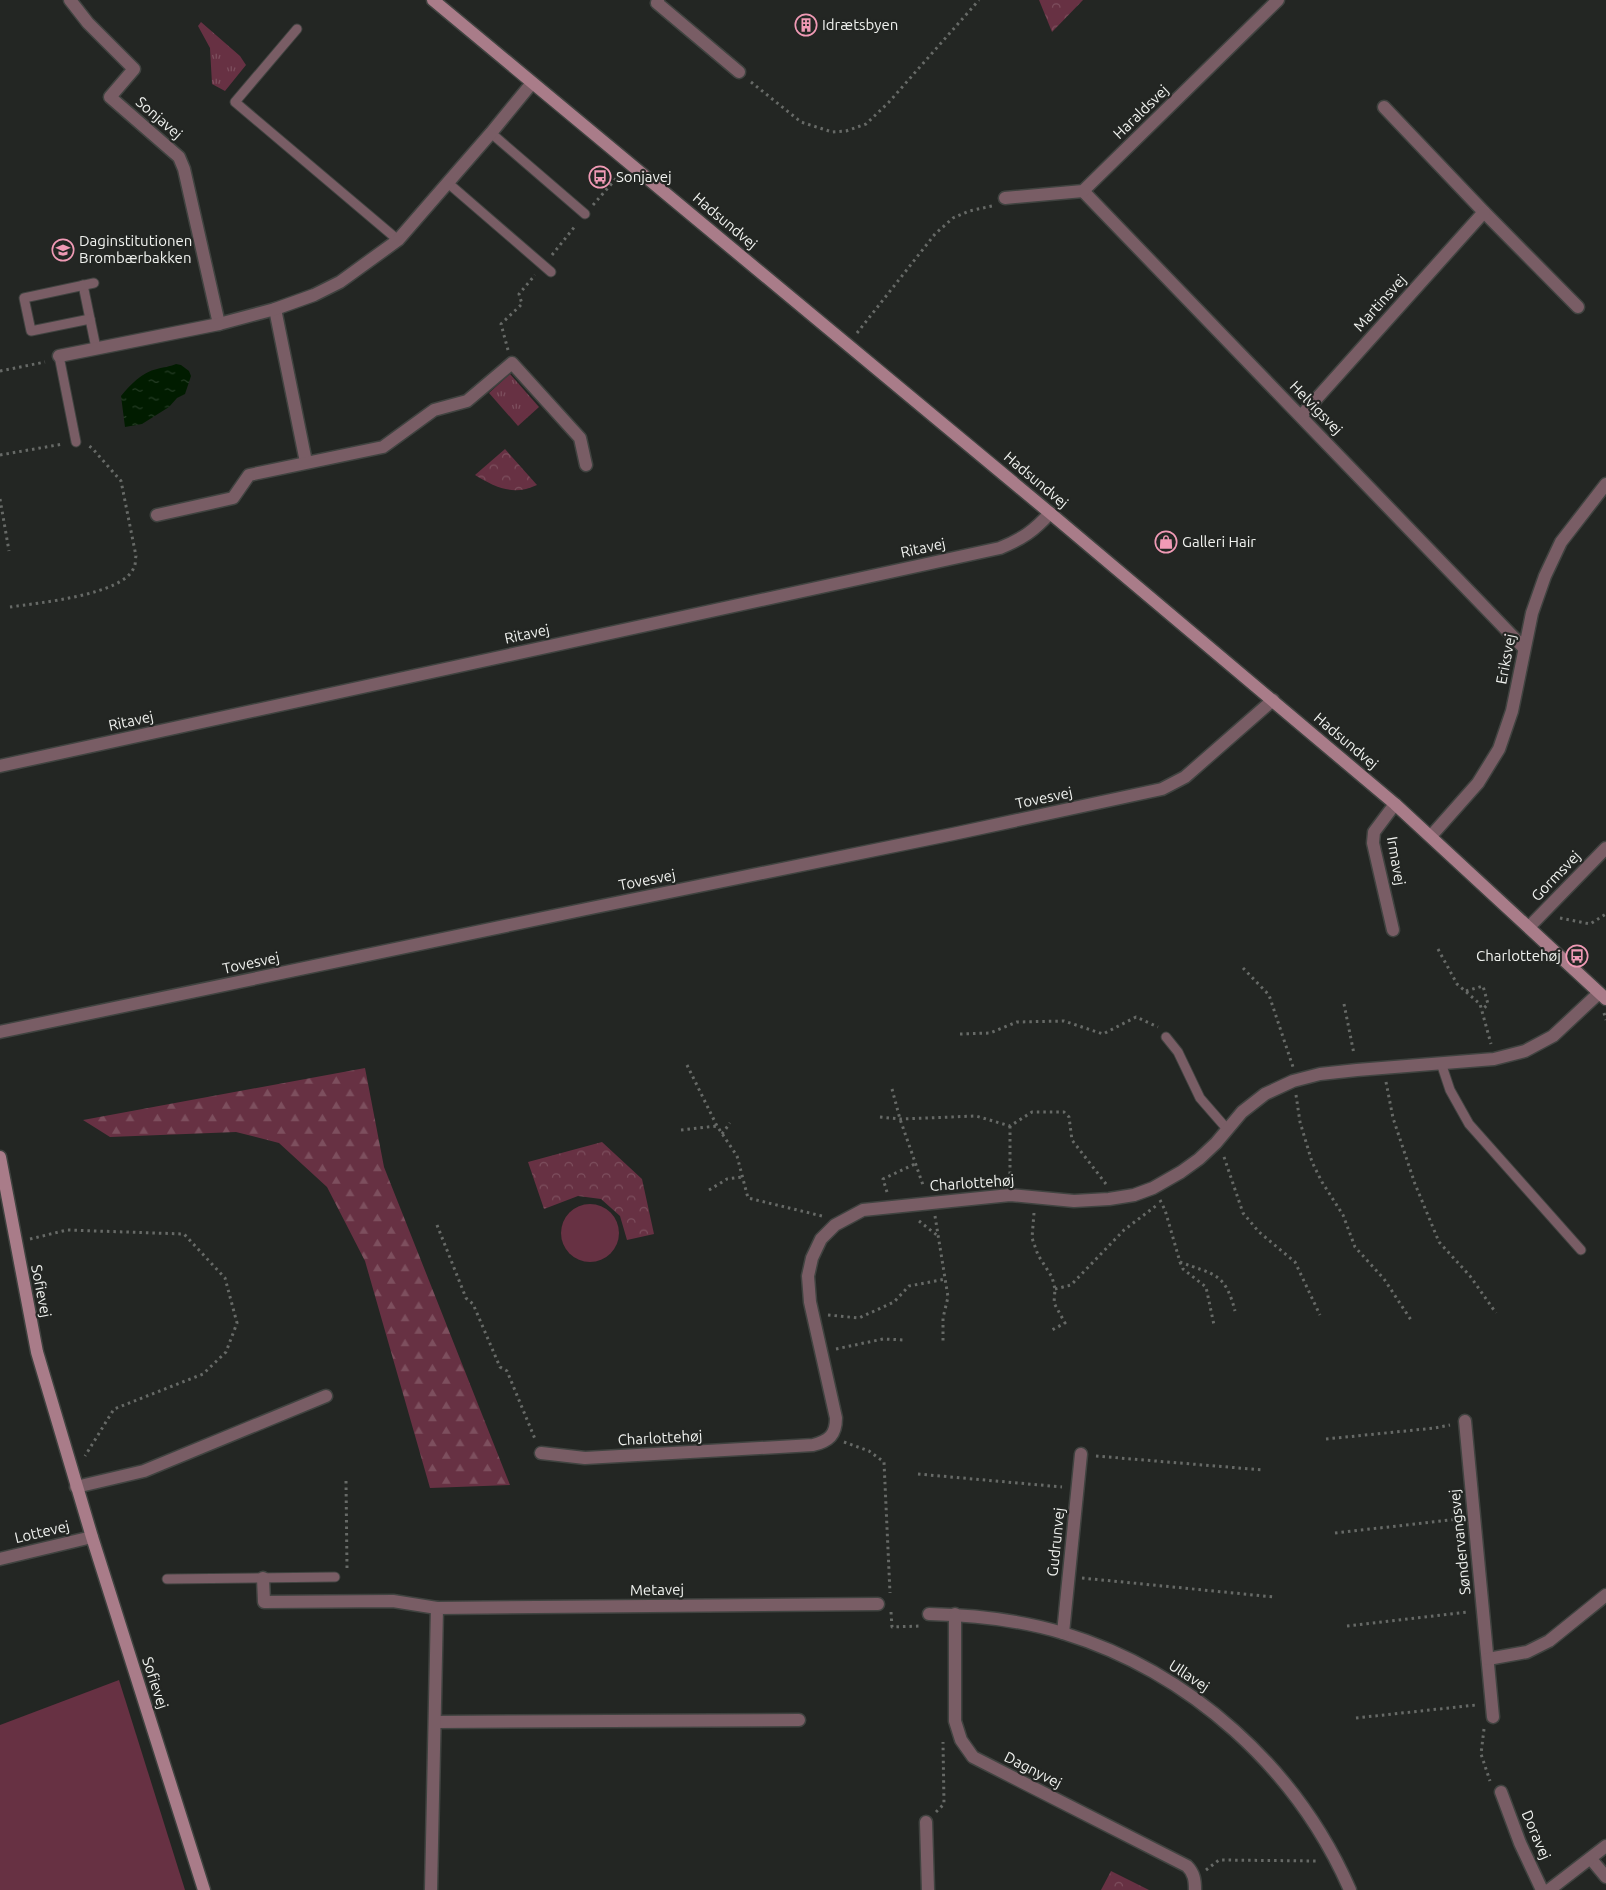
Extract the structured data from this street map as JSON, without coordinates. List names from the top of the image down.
{
  "streets": {
    "street": [
      "Haraldsvej",
      "Sonjavej",
      "Hadsundvej",
      "Martinsvej",
      "Helvigsvej",
      "Ritavej",
      "Eriksvej",
      "Tovesvej",
      "Irmavej",
      "Gormsvej",
      "Charlottehøj",
      "Sofievej",
      "Lottevej",
      "Gudrunvej",
      "Søndervangsvej",
      "Metavej",
      "Ullavej",
      "Dagnyvej",
      "Doravej"
    ]
  },
  "crossings": [
    ["Haraldsvej", "Helvigsvej"],
    ["Hadsundvej", "Ritavej"],
    ["Hadsundvej", "Eriksvej"],
    ["Hadsundvej", "Tovesvej"],
    ["Hadsundvej", "Irmavej"],
    ["Hadsundvej", "Gormsvej"],
    ["Hadsundvej", "Charlottehøj"],
    ["Martinsvej", "Helvigsvej"],
    ["Helvigsvej", "Eriksvej"],
    ["Sofievej", "Lottevej"],
    ["Gudrunvej", "Ullavej"],
    ["Ullavej", "Dagnyvej"]
  ],
  "places": {
    "building": ["Idrætsbyen"],
    "bus stop": ["Sonjavej", "Charlottehøj"],
    "school or university": ["Daginstitutionen Brombærbakken"],
    "shop": ["Galleri Hair"]
  }
}
